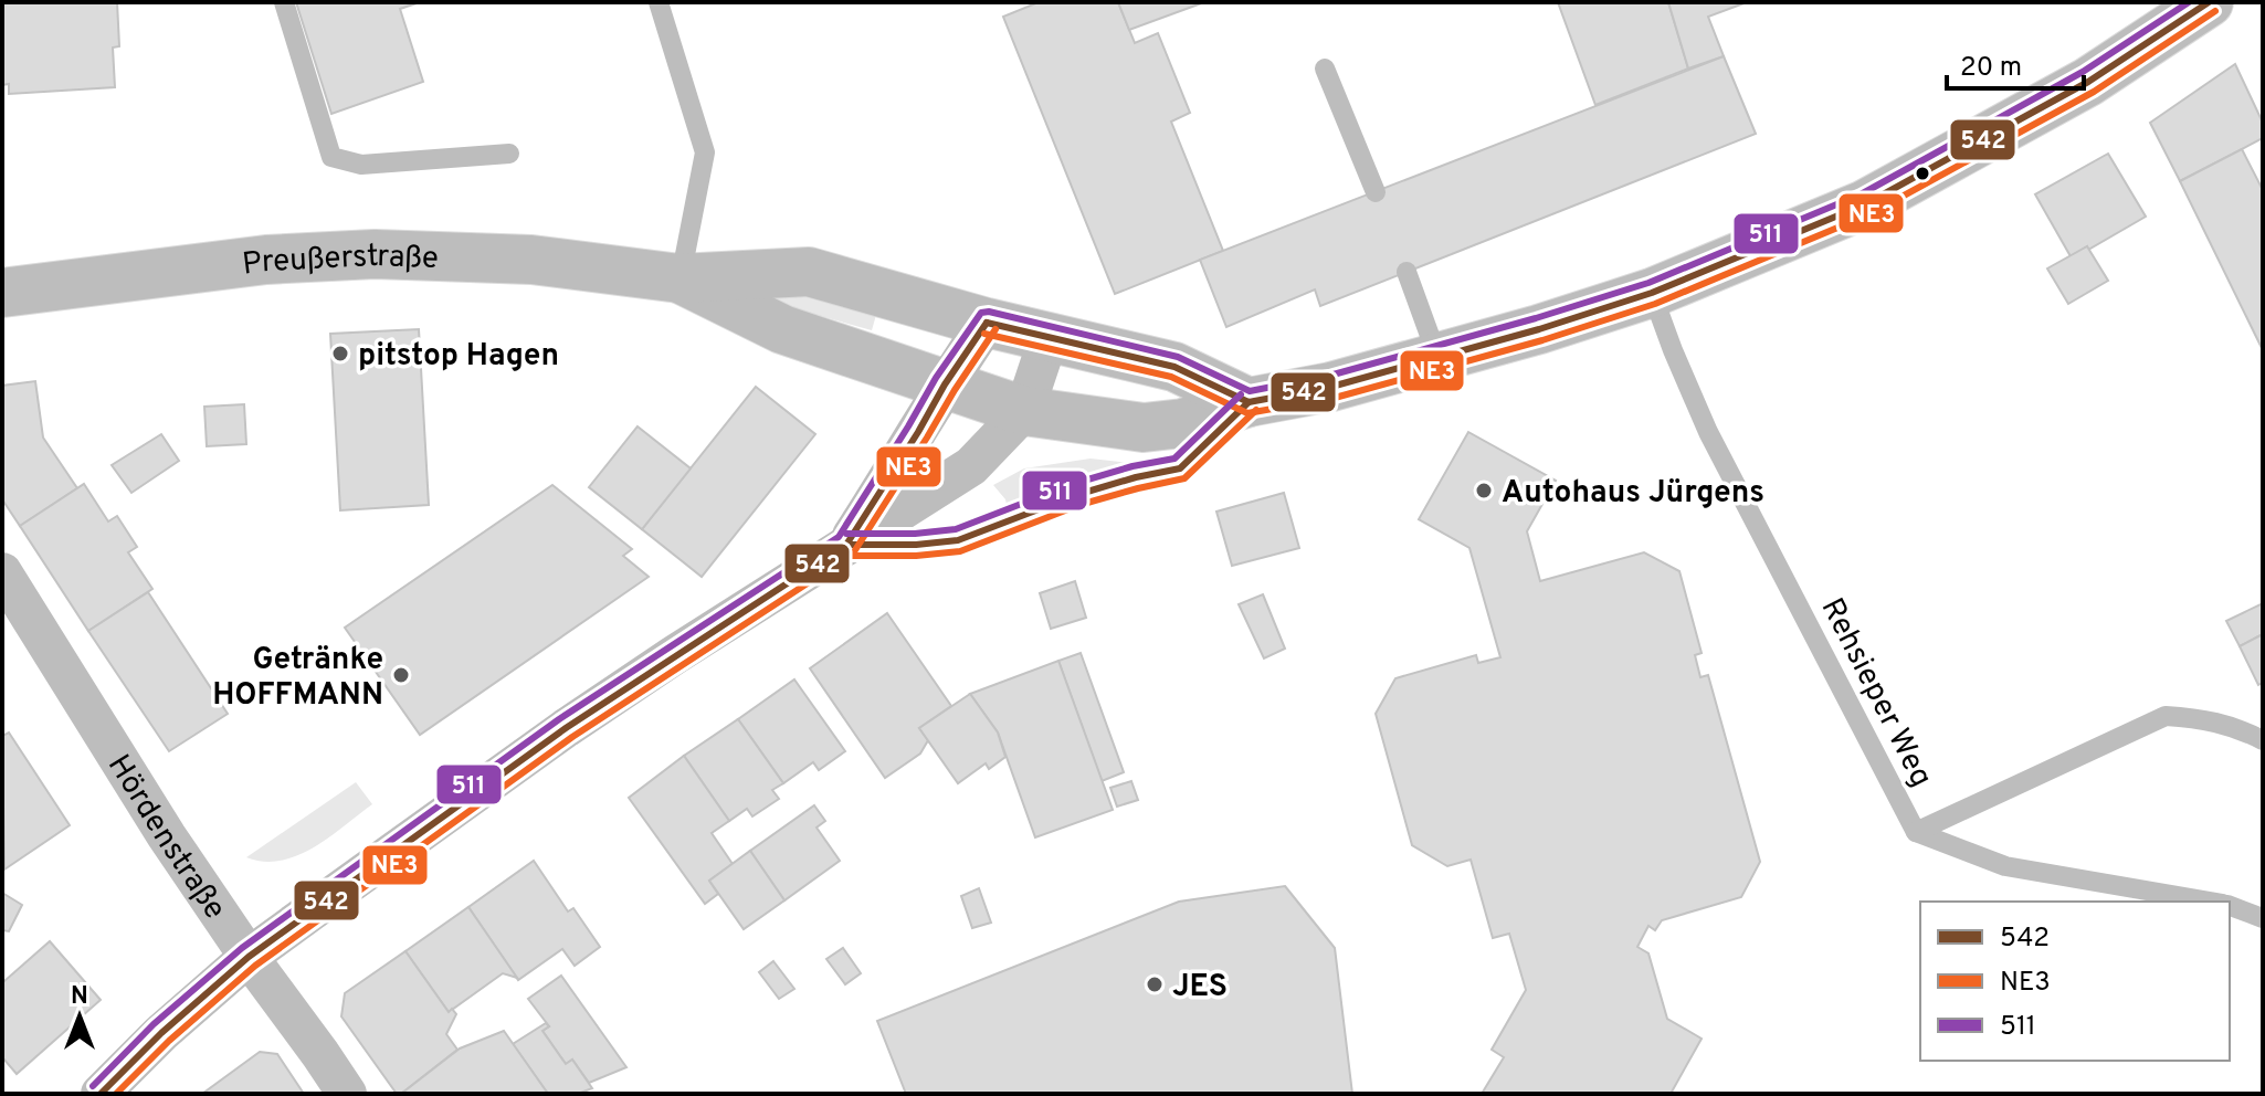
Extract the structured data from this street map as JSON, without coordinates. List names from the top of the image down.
{
  "streets": {
    "main road": ["Preußerstraße"],
    "street": ["Hördenstraße"],
    "lane": ["Rehsieper Weg"]
  },
  "crossings": [
    ["Preußerstraße", "Rehsieper Weg"]
  ],
  "places": [
    "pitstop Hagen",
    "Autohaus Jürgens",
    "Getränke HOFFMANN",
    "JES"
  ],
  "lines": ["transit line 542", "transit line 511", "transit line NE3"],
  "legend": ["542", "NE3", "511"],
  "scale_bar": "20 m",
  "north": "top"
}
